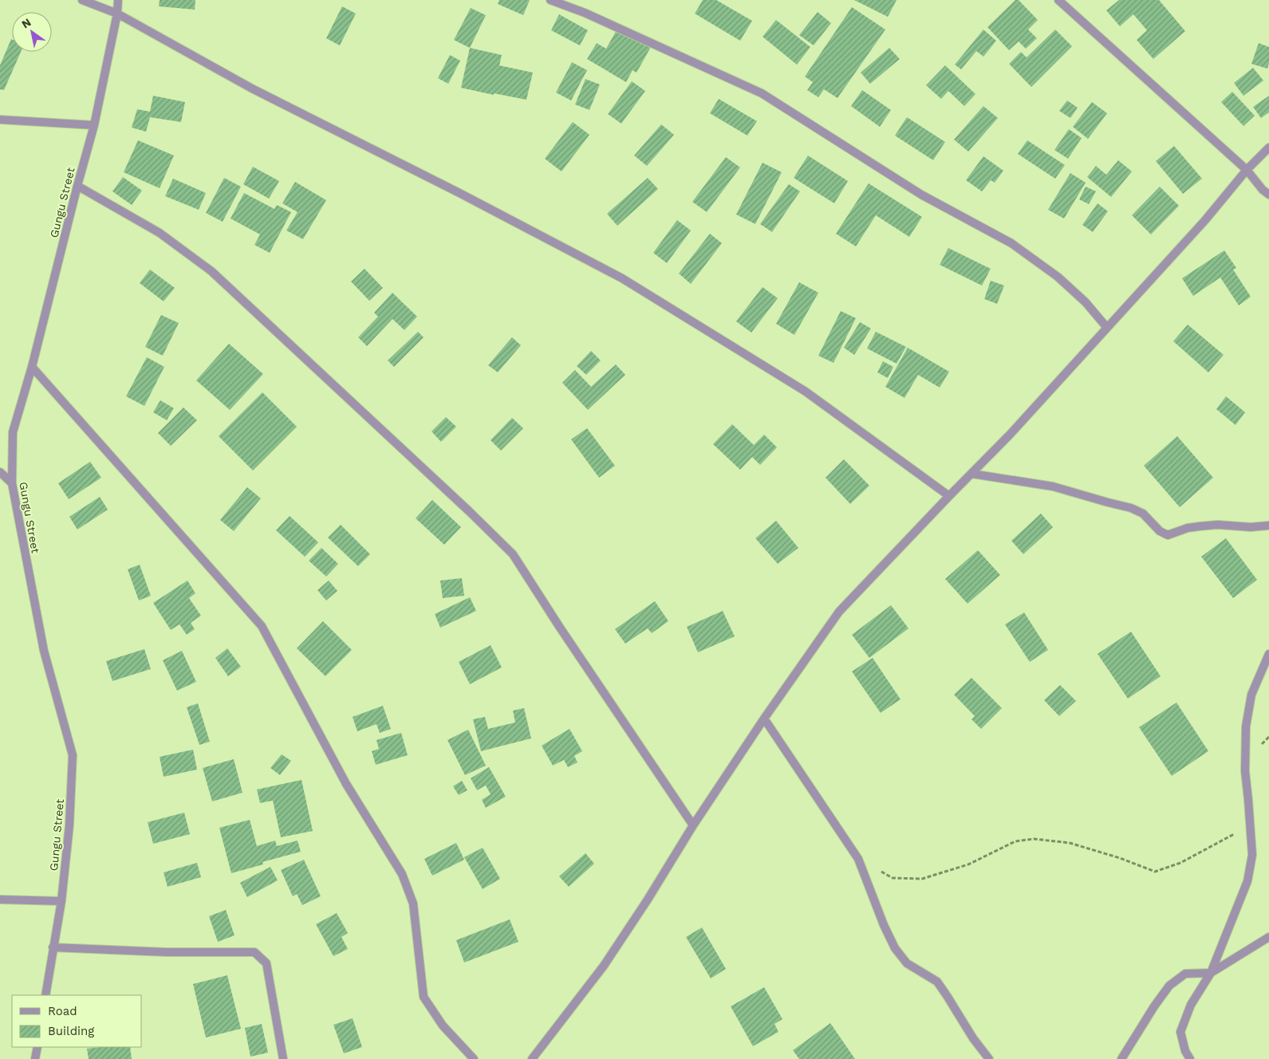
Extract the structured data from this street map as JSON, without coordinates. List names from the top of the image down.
{
  "streets": {
    "street": ["Gungu Street"]
  },
  "legend": ["Road", "Building"],
  "north": "top left"
}
